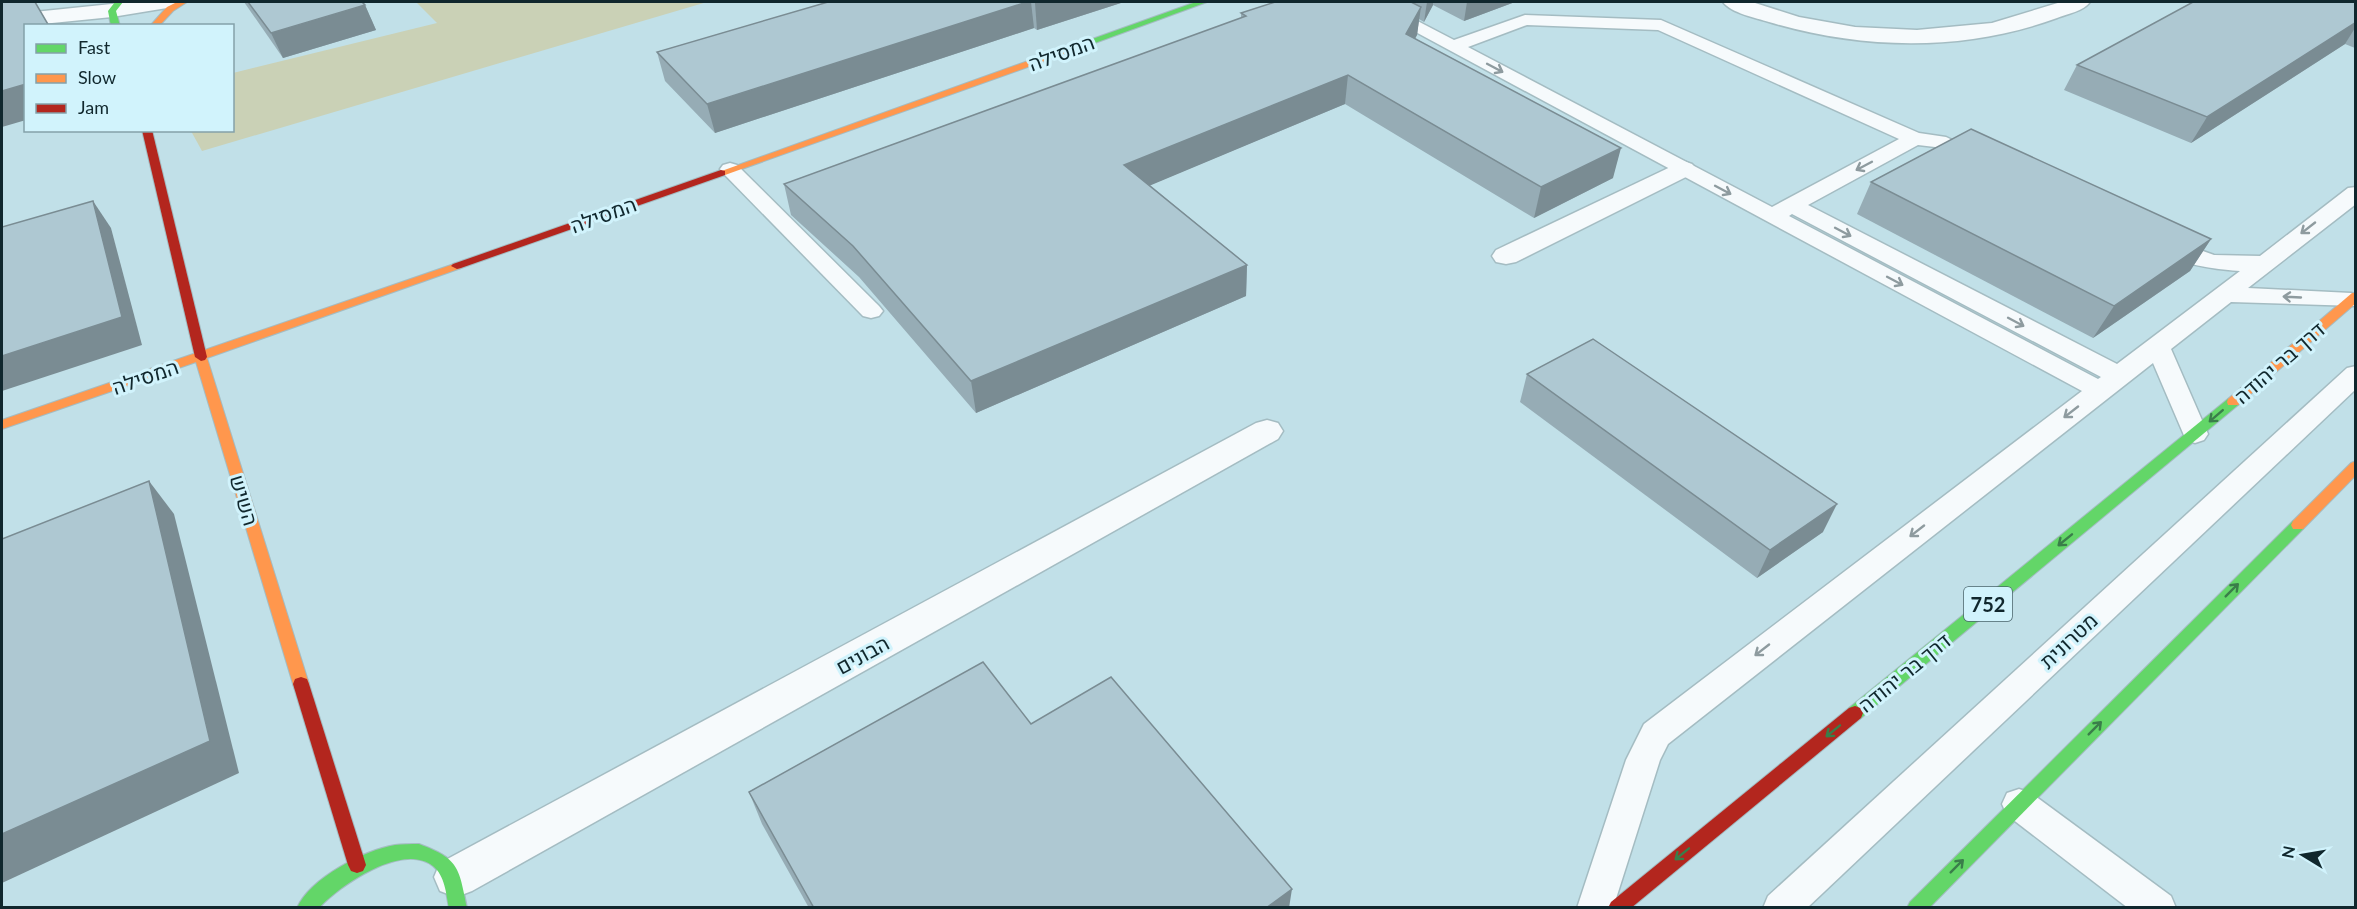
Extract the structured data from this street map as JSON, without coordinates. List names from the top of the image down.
{
  "streets": {
    "street": [
      "המסילה",
      "דרך בר יהודה",
      "השיש",
      "752",
      "הבונים"
    ],
    "lane": ["מטרונית"]
  },
  "crossings": [
    ["המסילה", "השיש"]
  ],
  "one_way": ["דרך בר יהודה"],
  "legend": ["Fast", "Slow", "Jam"],
  "north": "left"
}
